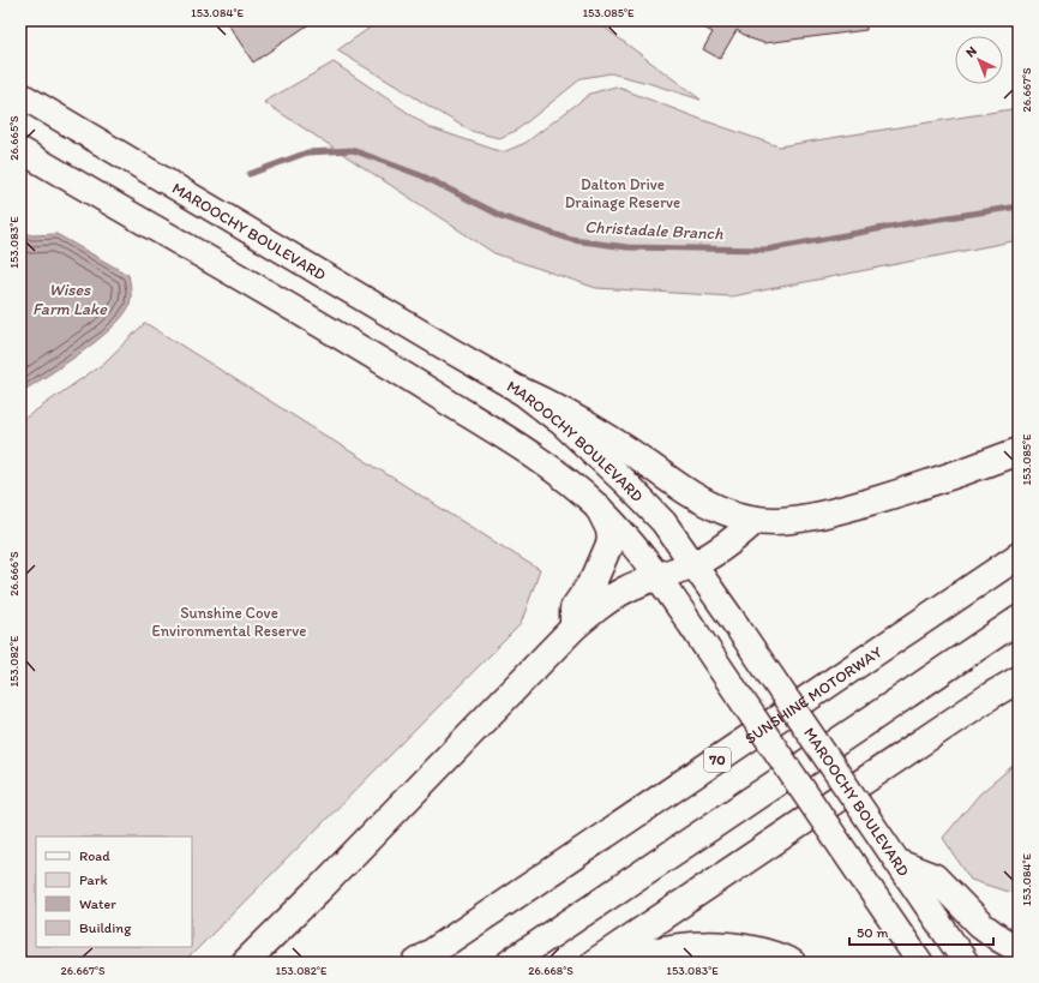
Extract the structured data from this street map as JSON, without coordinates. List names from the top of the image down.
{
  "streets": {
    "highway": ["SUNSHINE MOTORWAY", "70"],
    "main road": ["MAROOCHY BOULEVARD"]
  },
  "water": ["Christadale Branch", "Wises Farm Lake"],
  "parks": ["Dalton Drive Drainage Reserve", "Sunshine Cove Environmental Reserve"],
  "legend": [
    "Road",
    "Park",
    "Water",
    "Building"
  ],
  "scale_bar": "50 m",
  "north": "top left",
  "coordinates": [
    "153.084°E",
    "153.085°E",
    "26.667°S",
    "26.665°S",
    "153.083°E",
    "26.666°S",
    "153.082°E",
    "26.668°S"
  ]
}
